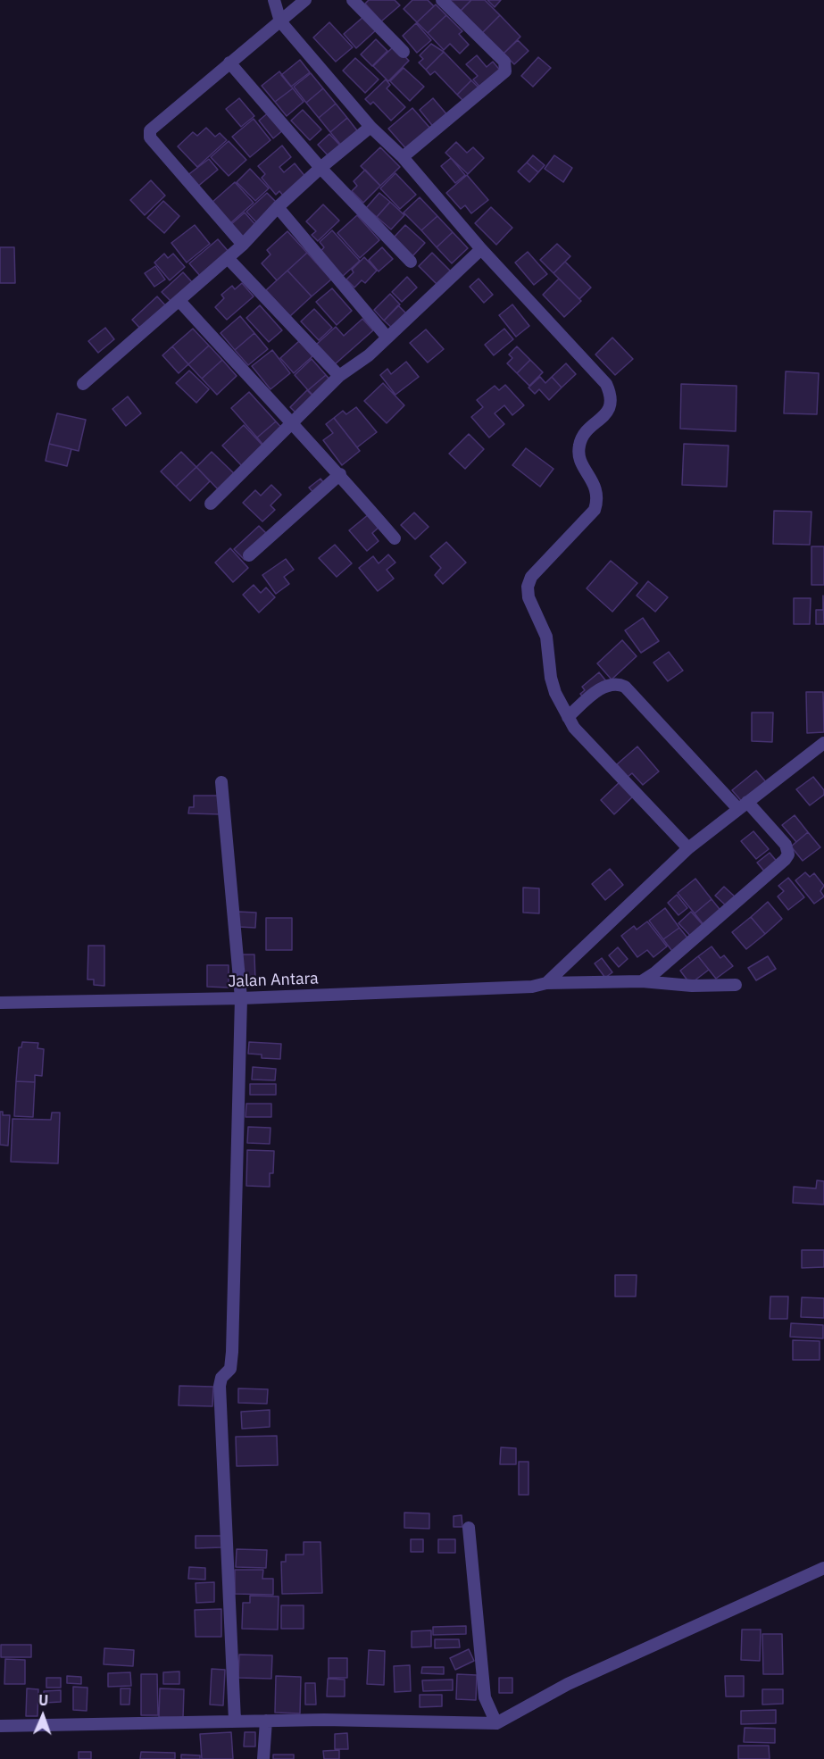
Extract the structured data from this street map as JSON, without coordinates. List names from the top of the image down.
{
  "streets": {
    "street": ["Jalan Antara"]
  },
  "north": "top"
}
